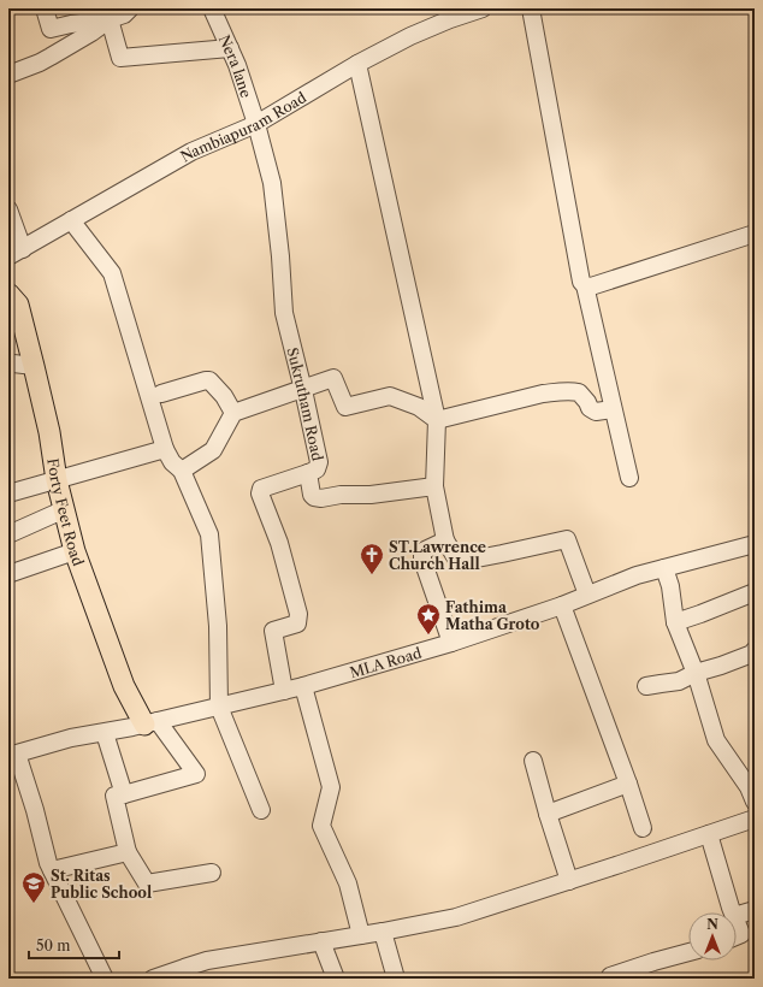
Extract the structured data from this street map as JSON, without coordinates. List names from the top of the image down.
{
  "streets": {
    "main road": ["Forty Feet Road"],
    "street": [
      "Nera lane",
      "Nambiapuram Road",
      "Sukrutham Road",
      "MLA Road"
    ]
  },
  "crossings": [
    ["Nera lane", "Nambiapuram Road"],
    ["Nera lane", "Sukrutham Road"],
    ["Nambiapuram Road", "Sukrutham Road"],
    ["Forty Feet Road", "MLA Road"]
  ],
  "places": {
    "church": ["ST.Lawrence Church Hall"],
    "place": ["Fathima Matha Groto"],
    "school or university": ["St. Ritas Public School"]
  },
  "scale_bar": "50 m",
  "north": "top"
}
